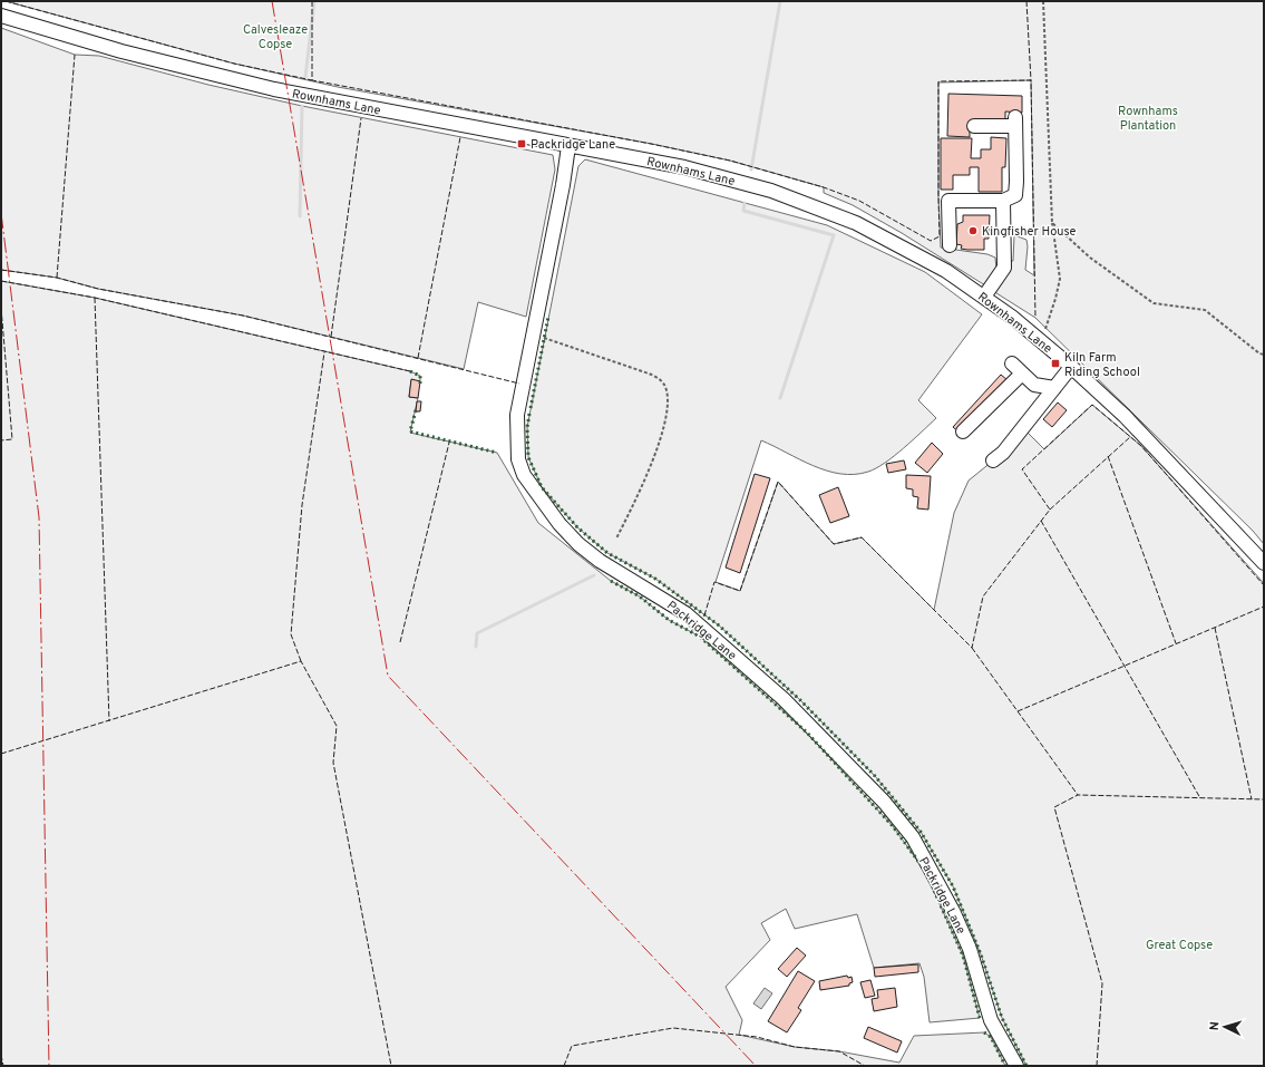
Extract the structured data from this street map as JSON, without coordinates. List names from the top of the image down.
{
  "streets": {
    "street": ["Rownhams Lane", "Packridge Lane"]
  },
  "crossings": [
    ["Rownhams Lane", "Packridge Lane"]
  ],
  "parks": ["Calvesleaze Copse", "Rownhams Plantation", "Great Copse"],
  "places": {
    "transit": ["Packridge Lane", "Kiln Farm Riding School"],
    "other": ["Kingfisher House"]
  },
  "north": "left"
}
